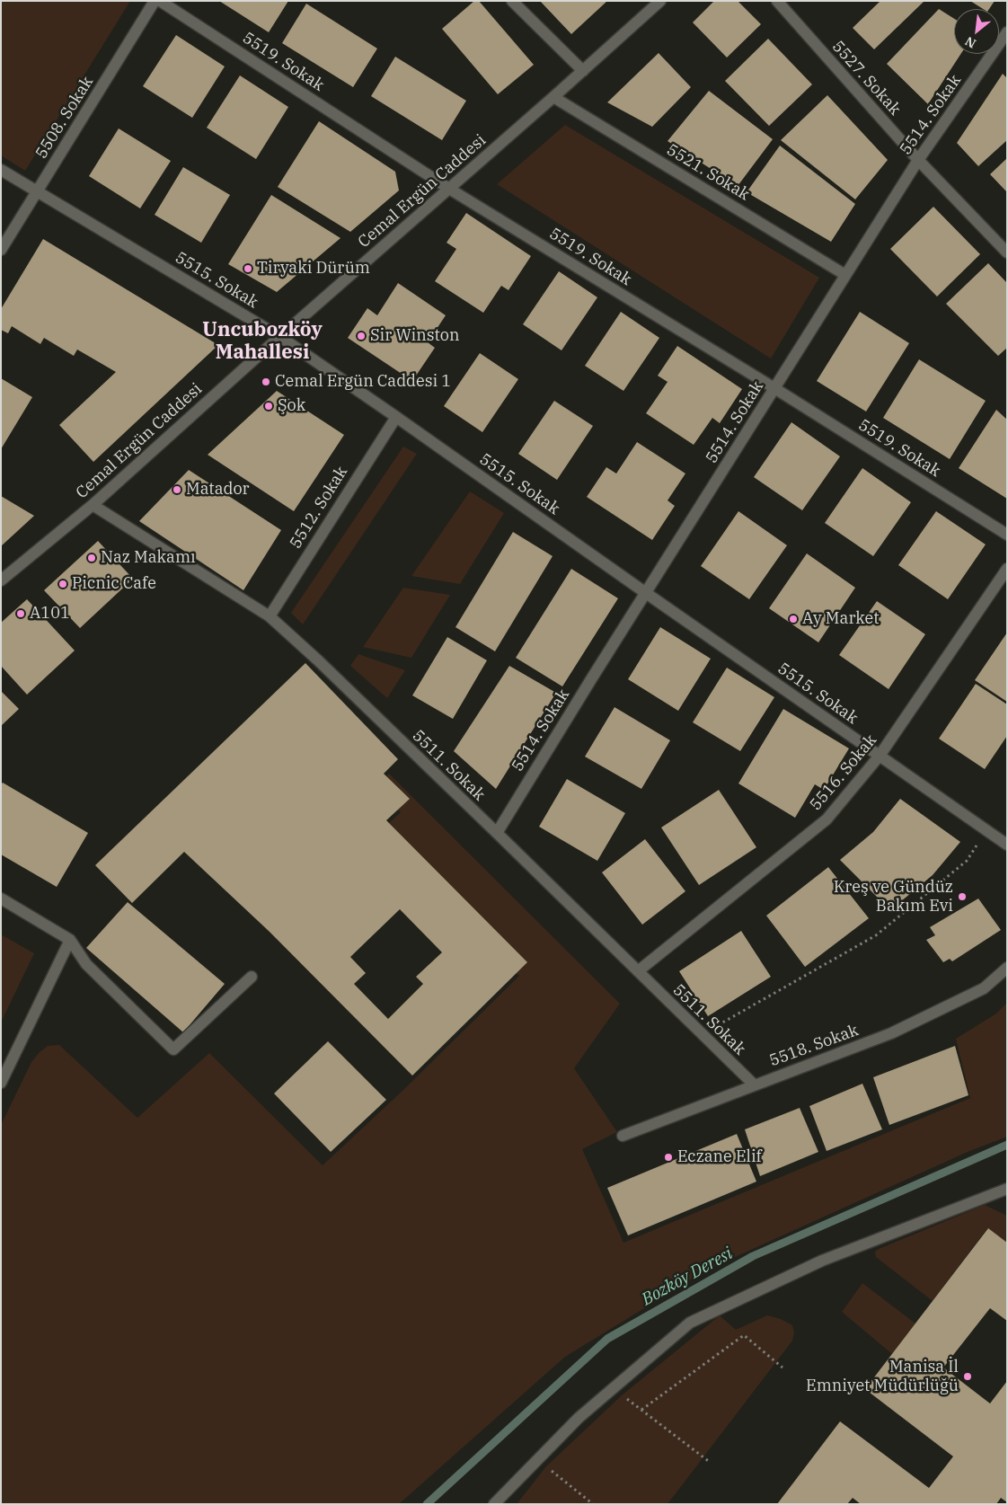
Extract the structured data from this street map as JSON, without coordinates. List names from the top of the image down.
{
  "streets": {
    "street": [
      "5519. Sokak",
      "5527. Sokak",
      "5514. Sokak",
      "5508. Sokak",
      "5521. Sokak",
      "Cemal Ergün Caddesi",
      "5515. Sokak",
      "5512. Sokak",
      "5511. Sokak",
      "5516. Sokak",
      "5518. Sokak"
    ]
  },
  "crossings": [
    ["5519. Sokak", "5514. Sokak"],
    ["5519. Sokak", "Cemal Ergün Caddesi"],
    ["5527. Sokak", "5514. Sokak"],
    ["5514. Sokak", "5521. Sokak"],
    ["5514. Sokak", "5515. Sokak"],
    ["5514. Sokak", "5511. Sokak"],
    ["5508. Sokak", "5515. Sokak"],
    ["5521. Sokak", "Cemal Ergün Caddesi"],
    ["Cemal Ergün Caddesi", "5515. Sokak"],
    ["Cemal Ergün Caddesi", "5511. Sokak"],
    ["5515. Sokak", "5512. Sokak"],
    ["5515. Sokak", "5516. Sokak"],
    ["5512. Sokak", "5511. Sokak"],
    ["5511. Sokak", "5516. Sokak"],
    ["5511. Sokak", "5518. Sokak"]
  ],
  "districts": ["Uncubozköy Mahallesi"],
  "water": ["Bozköy Deresi"],
  "places": [
    "Tiryaki Dürüm",
    "Sir Winston",
    "Cemal Ergün Caddesi 1",
    "Şok",
    "Matador",
    "Naz Makamı",
    "Picnic Cafe",
    "A101",
    "Ay Market",
    "Kreş ve Gündüz Bakım Evi",
    "Eczane Elif",
    "Manisa İl Emniyet Müdürlüğü"
  ],
  "north": "bottom left"
}
